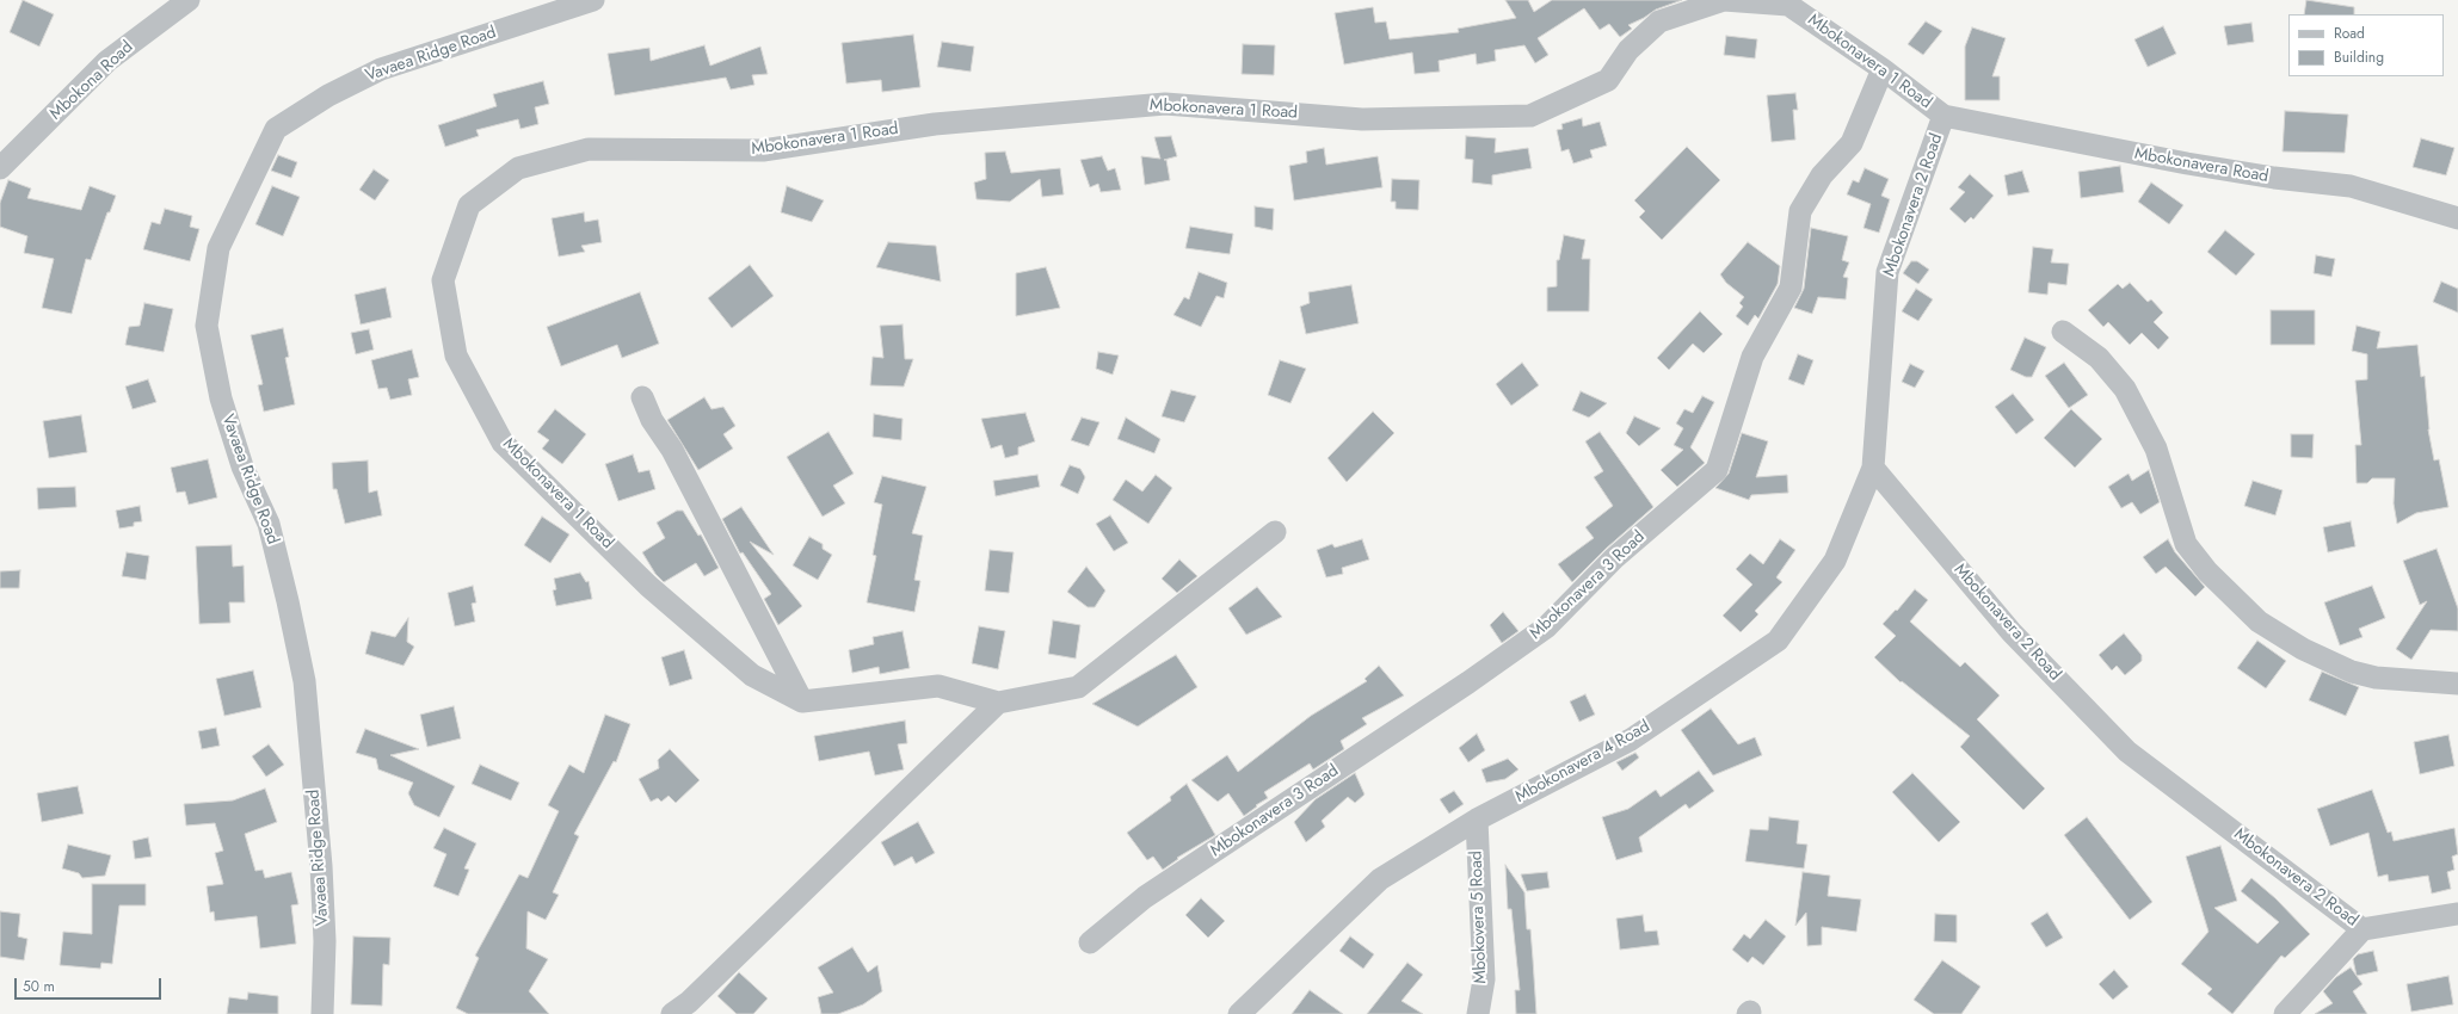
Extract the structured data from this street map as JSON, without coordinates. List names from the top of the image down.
{
  "streets": {
    "street": [
      "Vavaea Ridge Road",
      "Mbokonavera 1 Road",
      "Mbokona Road",
      "Mbokonavera Road",
      "Mbokonavera 2 Road",
      "Mbokonavera 3 Road",
      "Mbokonavera 4 Road",
      "Mbokovera 5 Road"
    ]
  },
  "crossings": [
    ["Mbokonavera 1 Road", "Mbokonavera Road"],
    ["Mbokonavera 1 Road", "Mbokonavera 2 Road"],
    ["Mbokonavera 1 Road", "Mbokonavera 3 Road"],
    ["Mbokonavera Road", "Mbokonavera 2 Road"],
    ["Mbokonavera 2 Road", "Mbokonavera 4 Road"],
    ["Mbokonavera 4 Road", "Mbokovera 5 Road"]
  ],
  "legend": ["Road", "Building"],
  "scale_bar": "50 m"
}
